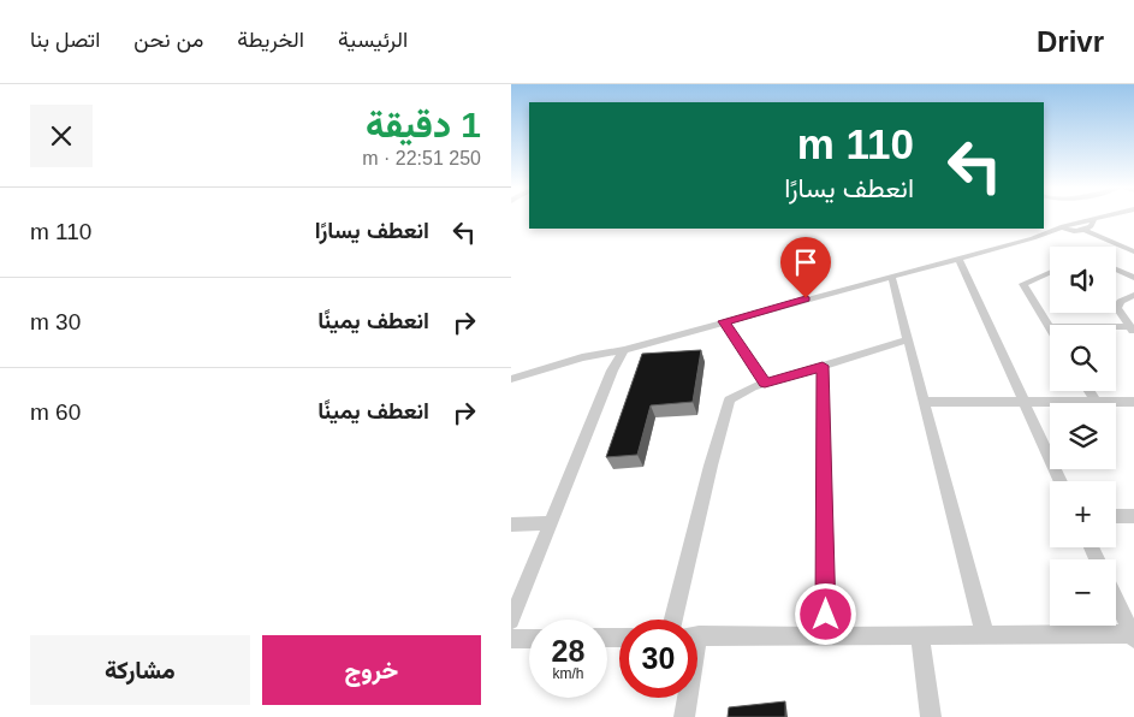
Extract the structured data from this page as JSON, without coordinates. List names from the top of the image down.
{
  "page": {
    "header": "Drivr",
    "nav": [
      "الرئيسية",
      "الخريطة",
      "من نحن",
      "اتصل بنا"
    ],
    "heading": ["1 دقيقة", "250 m · 22:51"],
    "turn": ["110 m", "انعطف يسارًا"],
    "list": [
      {
        "name": "انعطف يسارًا",
        "value": "110 m"
      },
      {
        "name": "انعطف يمينًا",
        "value": "30 m"
      },
      {
        "name": "انعطف يمينًا",
        "value": "60 m"
      }
    ],
    "map_buttons": ["+", "−"],
    "speed": "28 km/h",
    "limit": "30",
    "buttons": ["خروج", "مشاركة"]
  }
}
